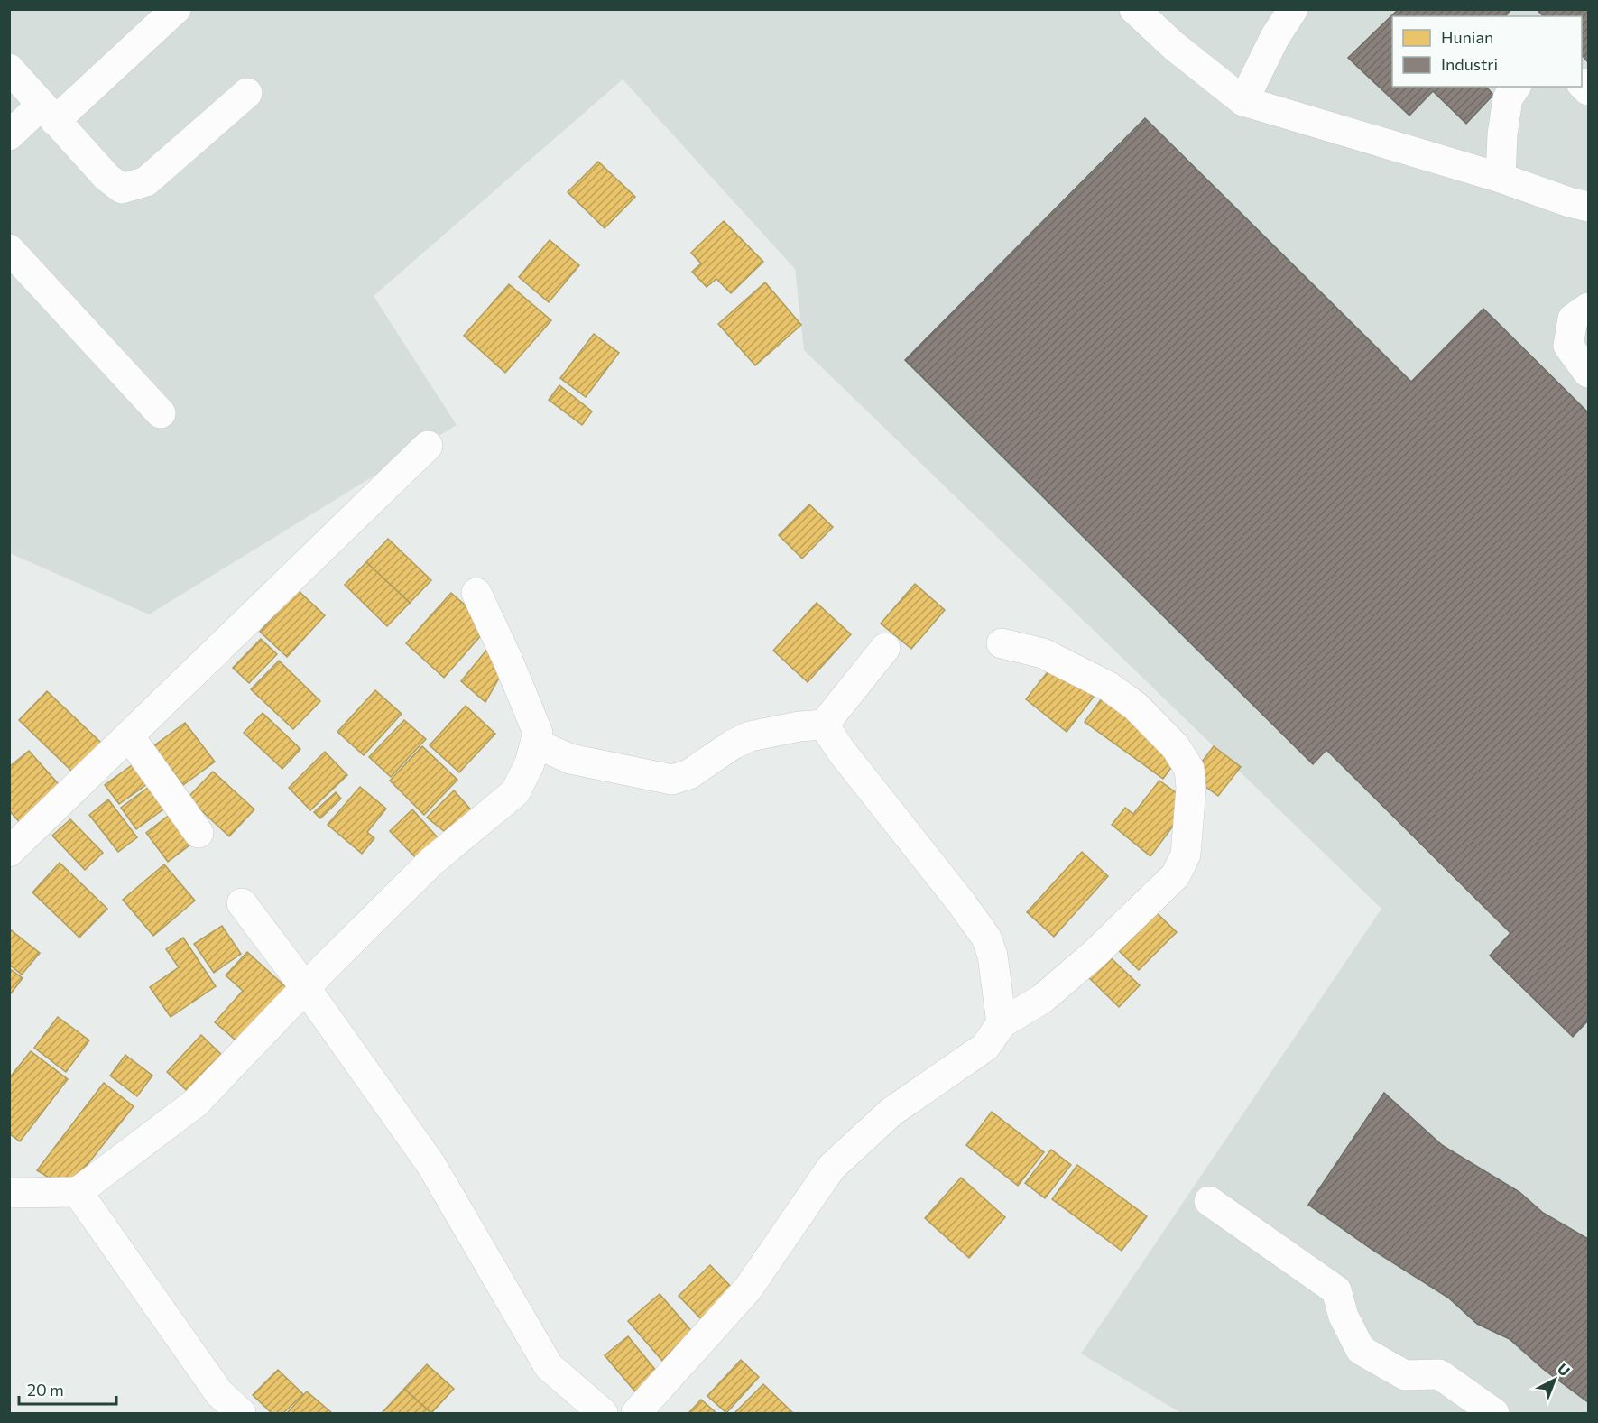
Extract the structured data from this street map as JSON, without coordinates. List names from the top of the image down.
{
  "legend": ["Hunian", "Industri"],
  "scale_bar": "20 m",
  "north": "top right"
}
